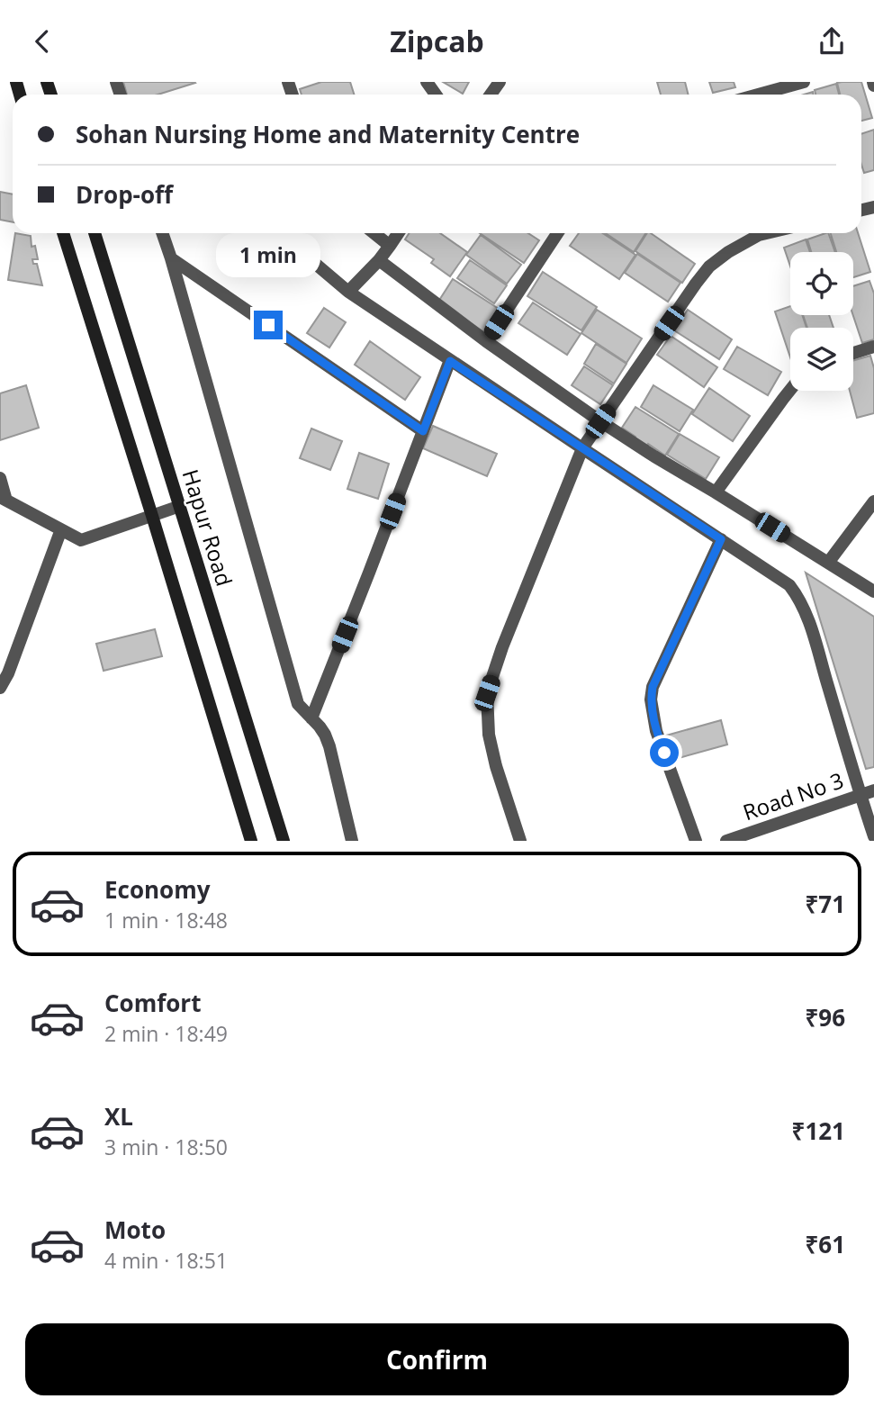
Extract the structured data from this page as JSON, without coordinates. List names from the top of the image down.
{
  "streets": {
    "main road": ["Hapur Road"],
    "street": ["Road No 3"]
  },
  "page": {
    "header": "Zipcab",
    "banner": ["Sohan Nursing Home and Maternity Centre", "Drop-off"],
    "bubble": "1 min",
    "list": [
      {
        "name": "Economy",
        "note": "1 min · 18:48",
        "value": "₹71"
      },
      {
        "name": "Comfort",
        "note": "2 min · 18:49",
        "value": "₹96"
      },
      {
        "name": "XL",
        "note": "3 min · 18:50",
        "value": "₹121"
      },
      {
        "name": "Moto",
        "note": "4 min · 18:51",
        "value": "₹61"
      }
    ],
    "buttons": "Confirm"
  }
}
